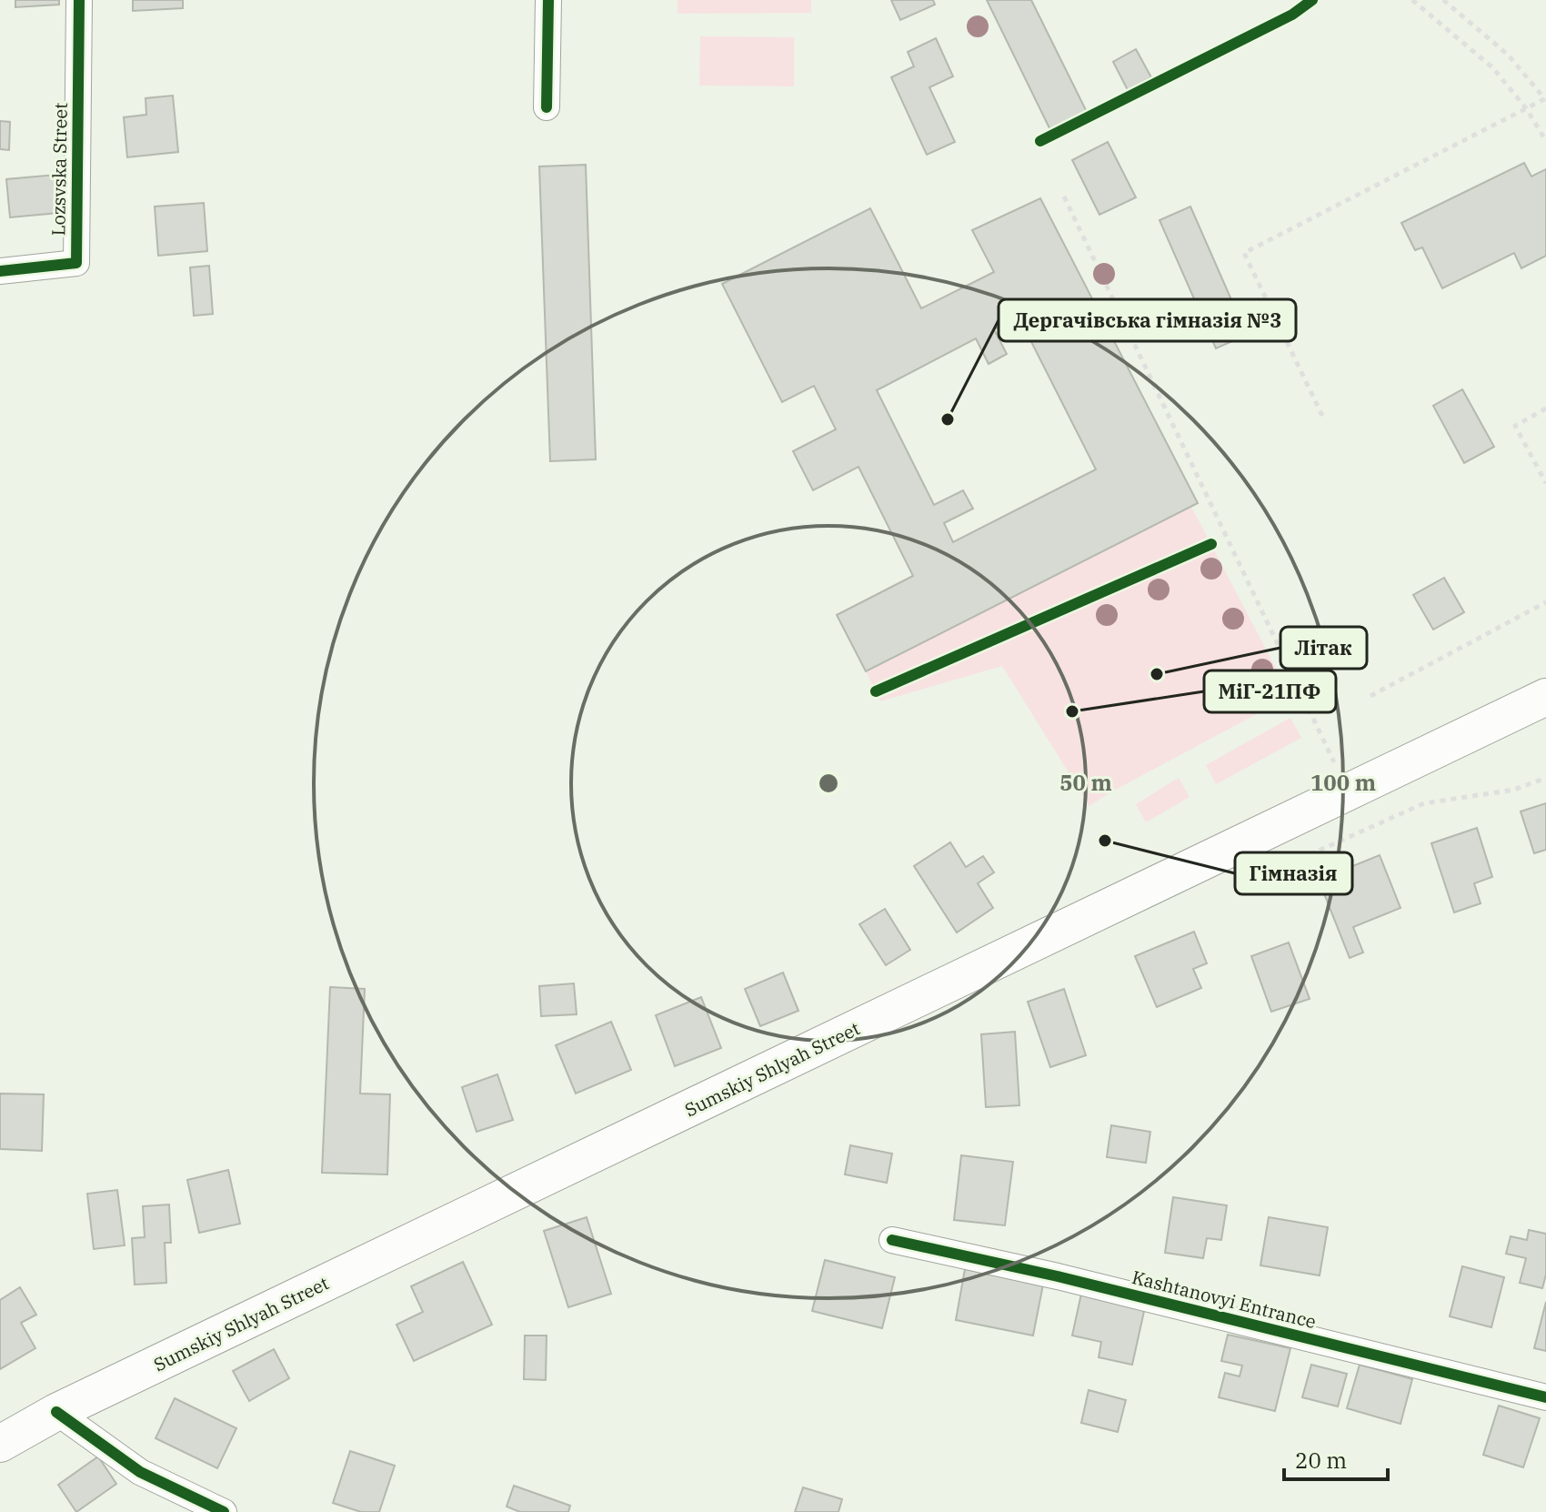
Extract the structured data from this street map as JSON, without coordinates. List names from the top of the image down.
{
  "streets": {
    "main road": ["Sumskiy Shlyah Street"],
    "street": ["Lozsvska Street", "Kashtanovyi Entrance"]
  },
  "places": [
    "Дергачівська гімназія №3",
    "Літак",
    "МіГ-21ПФ",
    "Гімназія"
  ],
  "scale_bar": "20 m",
  "rings": ["50 m", "100 m"]
}
